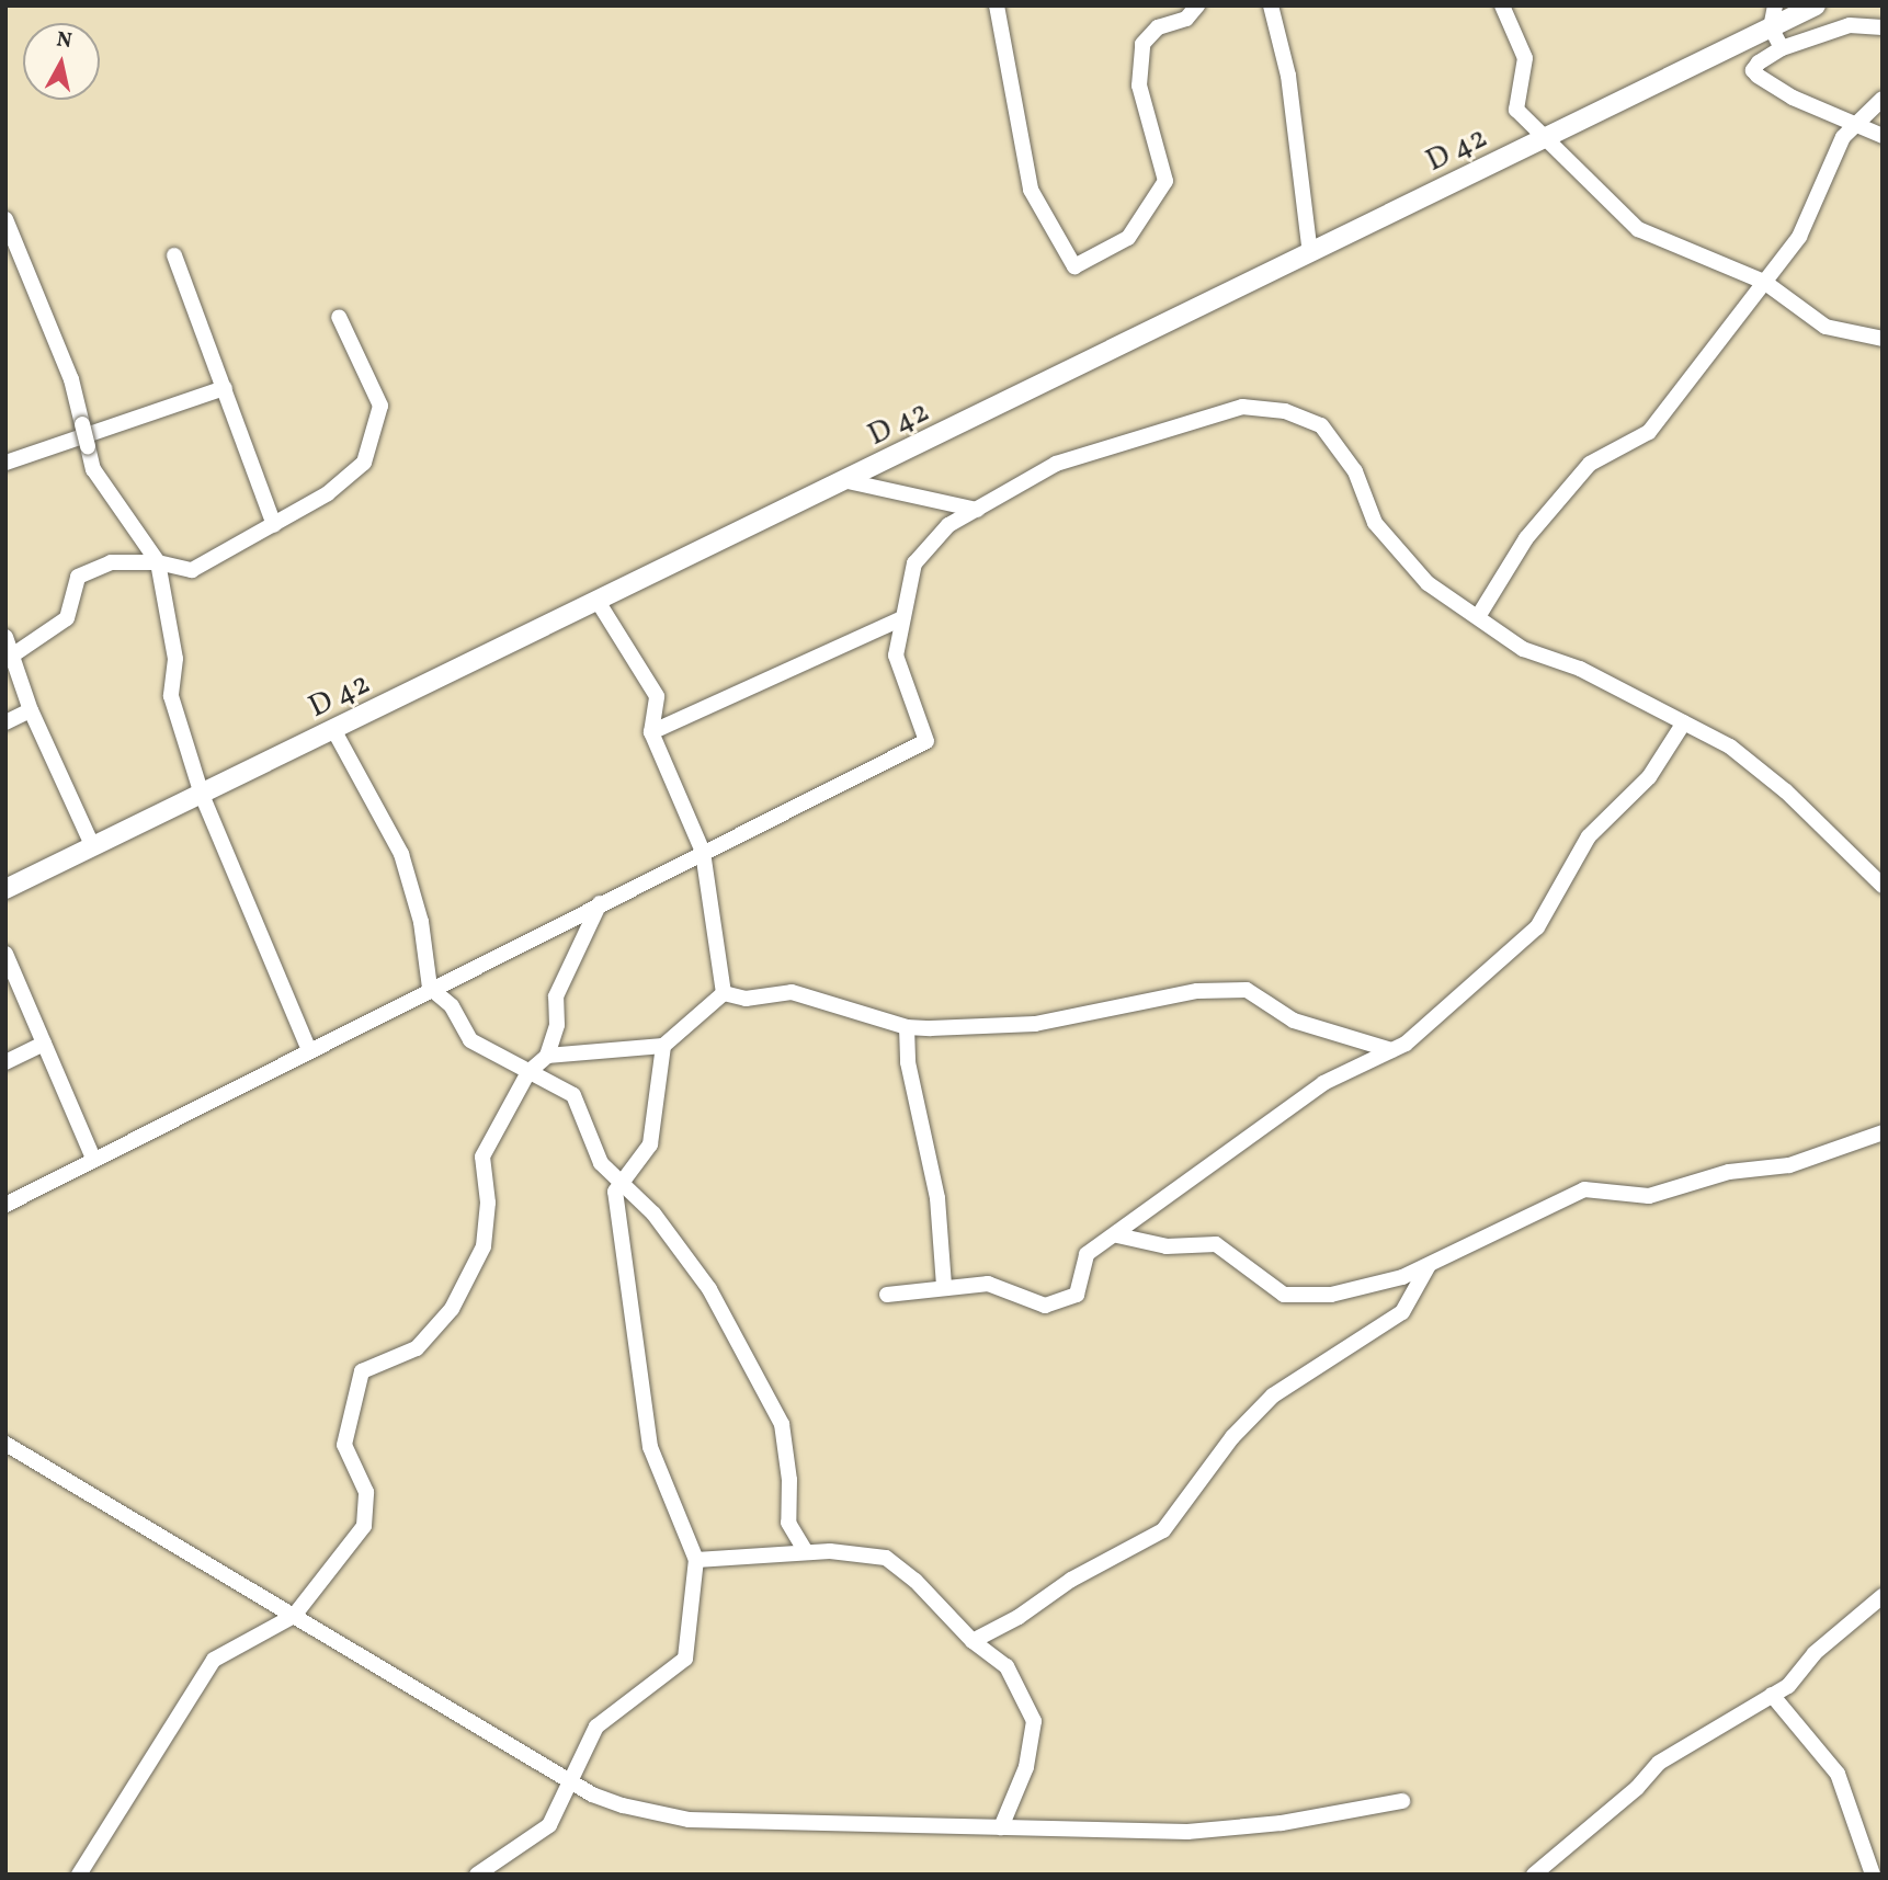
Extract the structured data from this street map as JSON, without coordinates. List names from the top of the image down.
{
  "streets": {
    "street": ["D 42"]
  },
  "north": "top"
}
